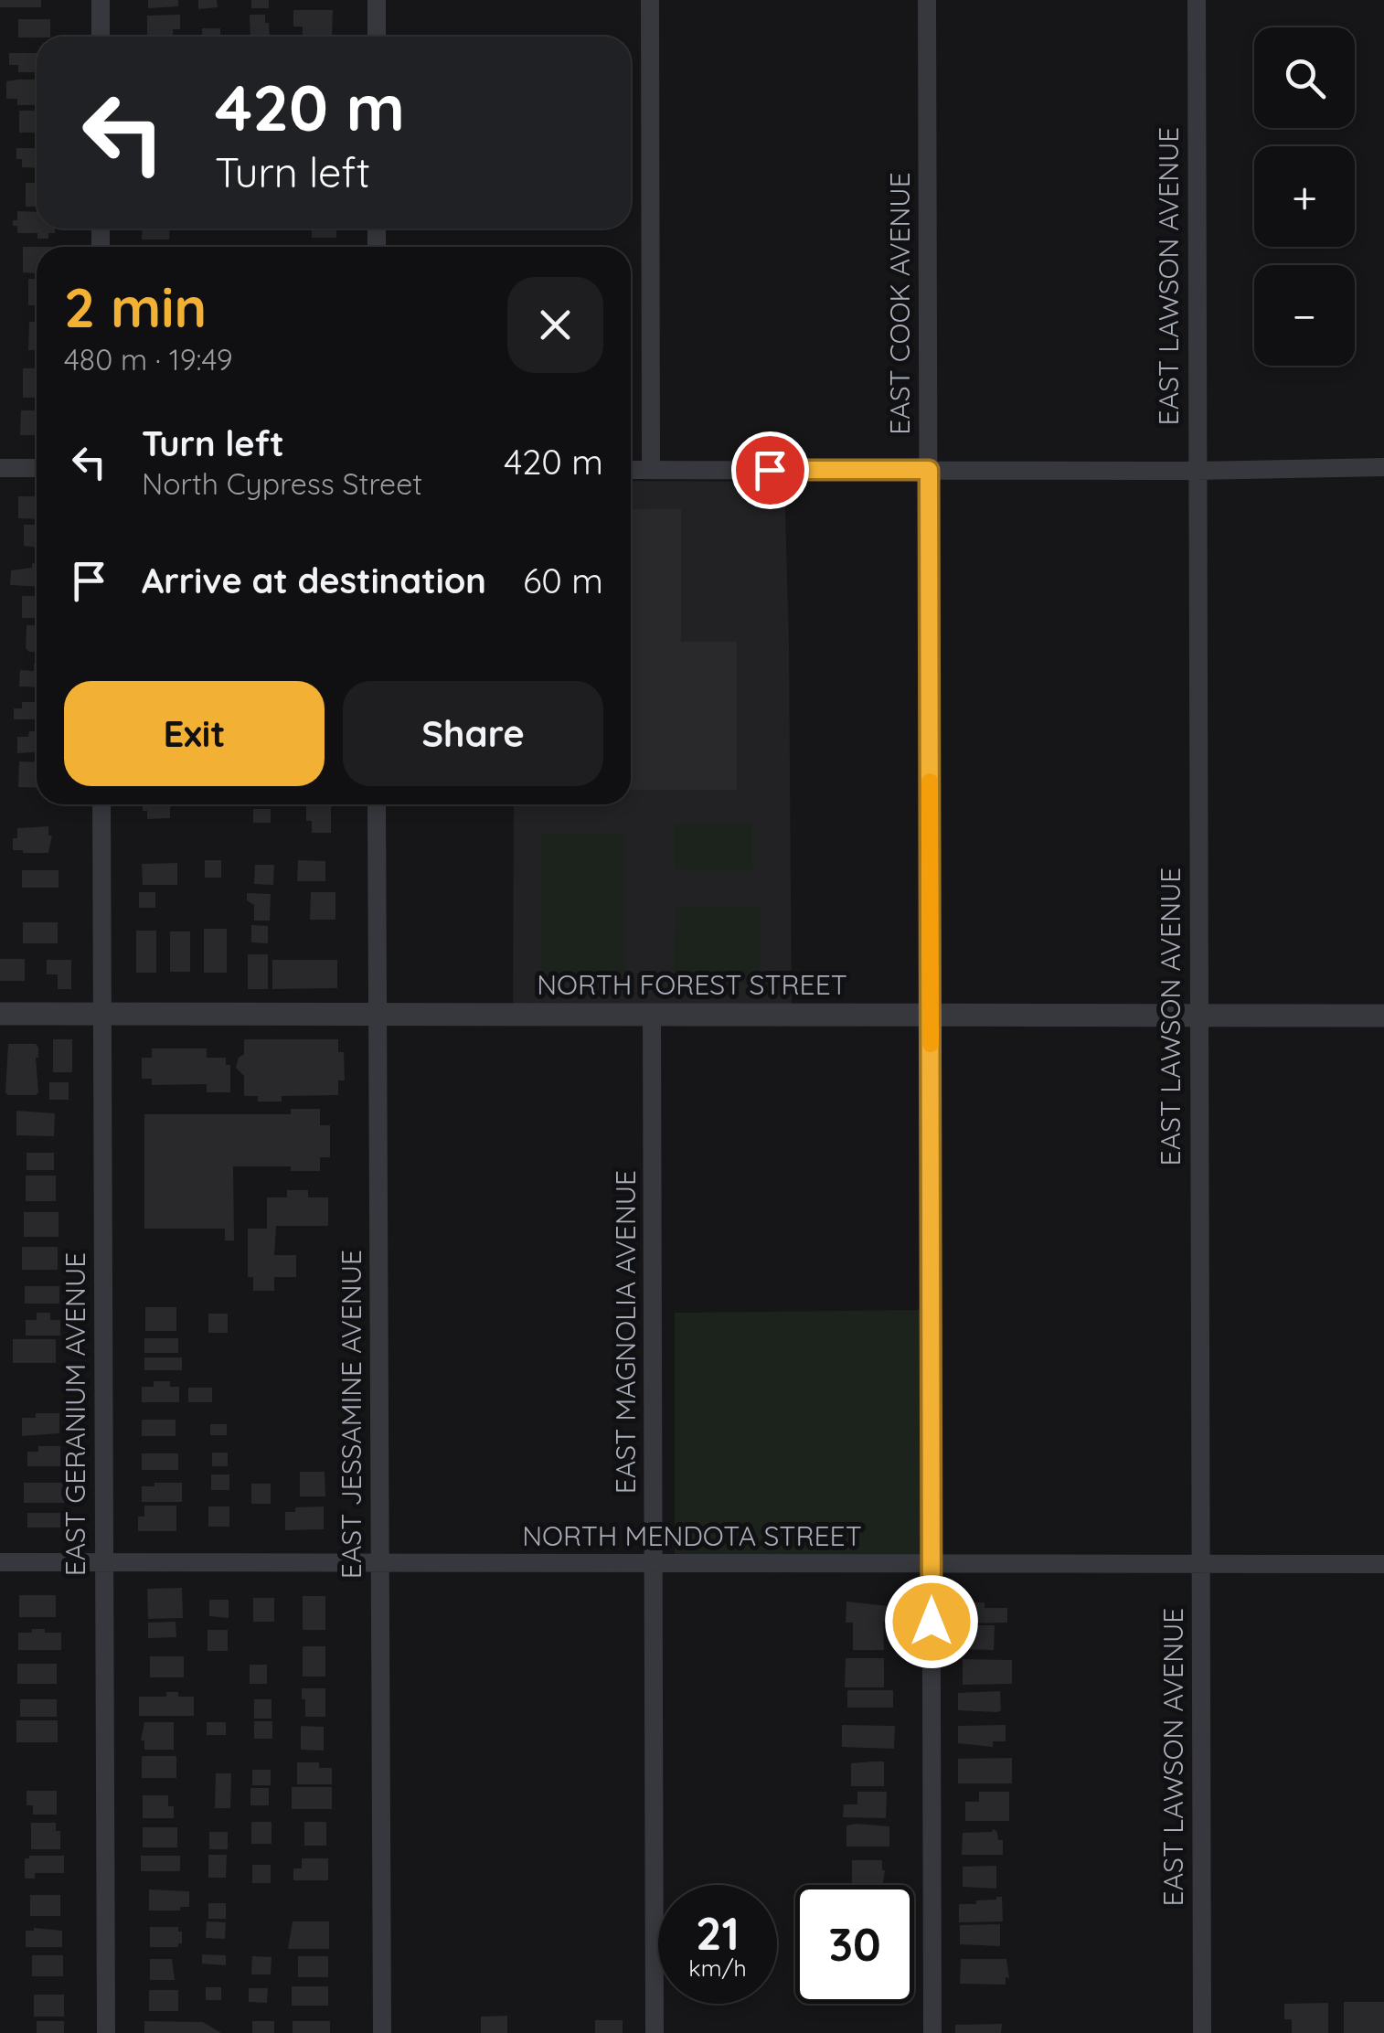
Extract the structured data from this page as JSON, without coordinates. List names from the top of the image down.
{
  "streets": {
    "street": [
      "EAST LAWSON AVENUE",
      "EAST COOK AVENUE",
      "NORTH FOREST STREET",
      "EAST MAGNOLIA AVENUE",
      "EAST GERANIUM AVENUE",
      "EAST JESSAMINE AVENUE",
      "NORTH MENDOTA STREET"
    ]
  },
  "crossings": [
    ["EAST LAWSON AVENUE", "NORTH FOREST STREET"],
    ["EAST LAWSON AVENUE", "NORTH MENDOTA STREET"],
    ["EAST COOK AVENUE", "NORTH FOREST STREET"],
    ["EAST COOK AVENUE", "NORTH MENDOTA STREET"],
    ["NORTH FOREST STREET", "EAST MAGNOLIA AVENUE"],
    ["NORTH FOREST STREET", "EAST GERANIUM AVENUE"],
    ["NORTH FOREST STREET", "EAST JESSAMINE AVENUE"],
    ["EAST MAGNOLIA AVENUE", "NORTH MENDOTA STREET"],
    ["EAST GERANIUM AVENUE", "NORTH MENDOTA STREET"],
    ["EAST JESSAMINE AVENUE", "NORTH MENDOTA STREET"]
  ],
  "page": {
    "map_buttons": ["+", "−"],
    "turn": ["420 m", "Turn left"],
    "heading": ["2 min", "480 m · 19:49"],
    "list": [
      {
        "name": "Turn left",
        "note": "North Cypress Street",
        "value": "420 m"
      },
      {
        "name": "Arrive at destination",
        "value": "60 m"
      }
    ],
    "buttons": ["Exit", "Share"],
    "speed": "21 km/h",
    "limit": "30"
  }
}
